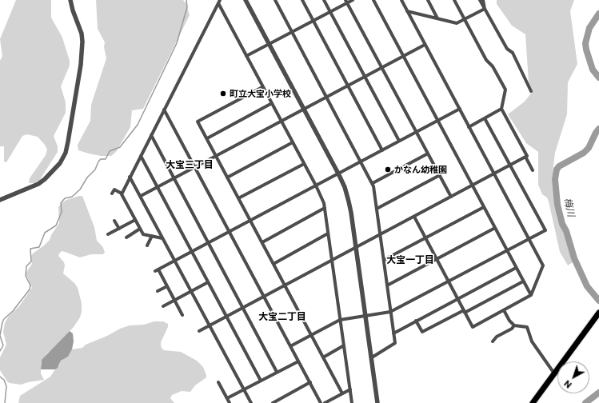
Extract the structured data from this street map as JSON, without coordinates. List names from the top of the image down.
{
  "districts": ["大宝三丁目", "大宝一丁目", "大宝二丁目"],
  "water": ["梅川"],
  "places": ["町立大宝小学校", "かなん幼稚園"],
  "north": "bottom left"
}
